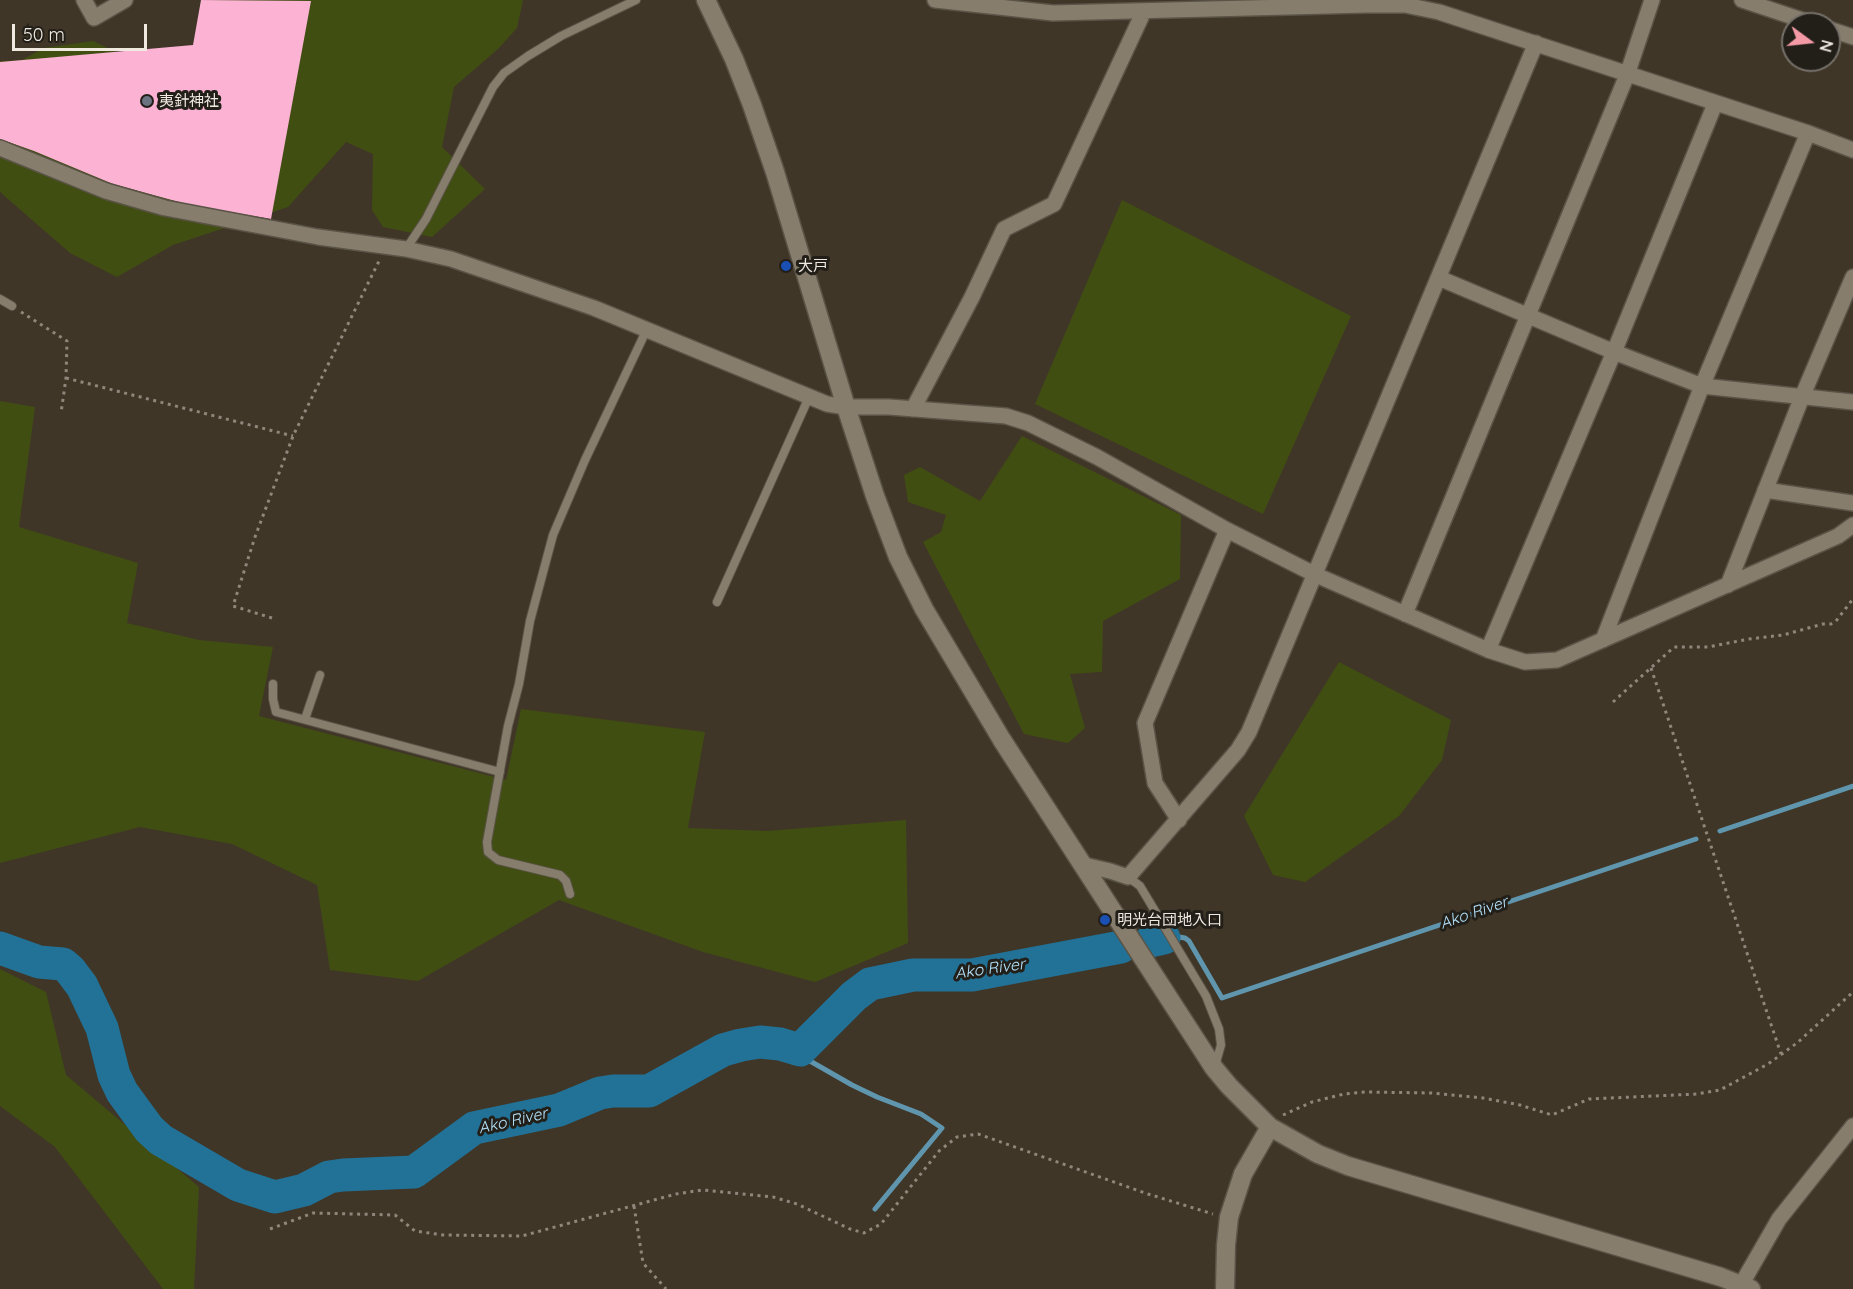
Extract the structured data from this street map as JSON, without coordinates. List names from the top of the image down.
{
  "water": ["Ako River"],
  "places": ["夷針神社", "大戸", "明光台団地入口"],
  "scale_bar": "50 m",
  "north": "right"
}
